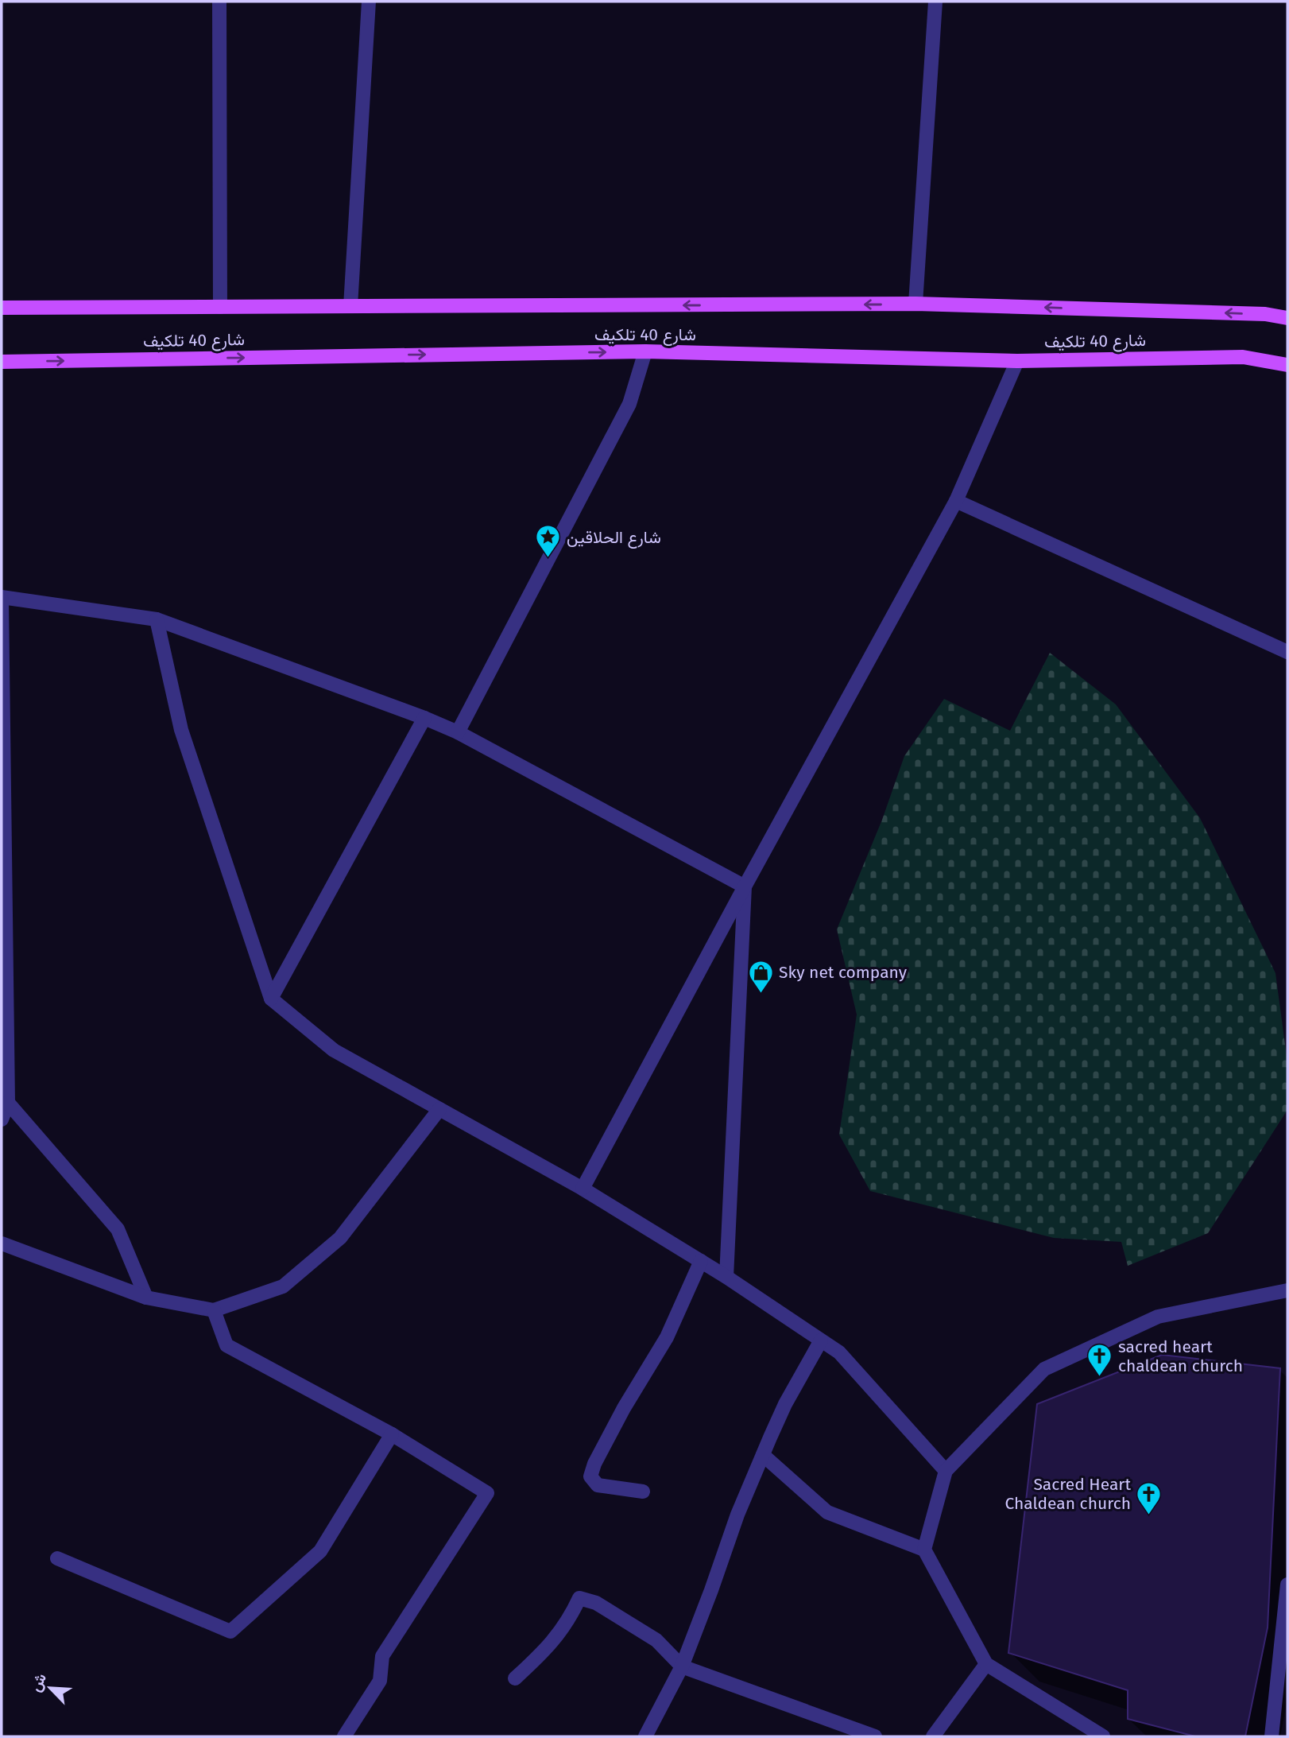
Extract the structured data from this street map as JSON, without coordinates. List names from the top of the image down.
{
  "streets": {
    "main road": ["شارع 40 تلكيف"]
  },
  "places": {
    "place": ["شارع الحلاقين"],
    "shop": ["Sky net company"],
    "church": ["sacred heart chaldean church", "Sacred Heart Chaldean church"]
  },
  "north": "top left"
}
